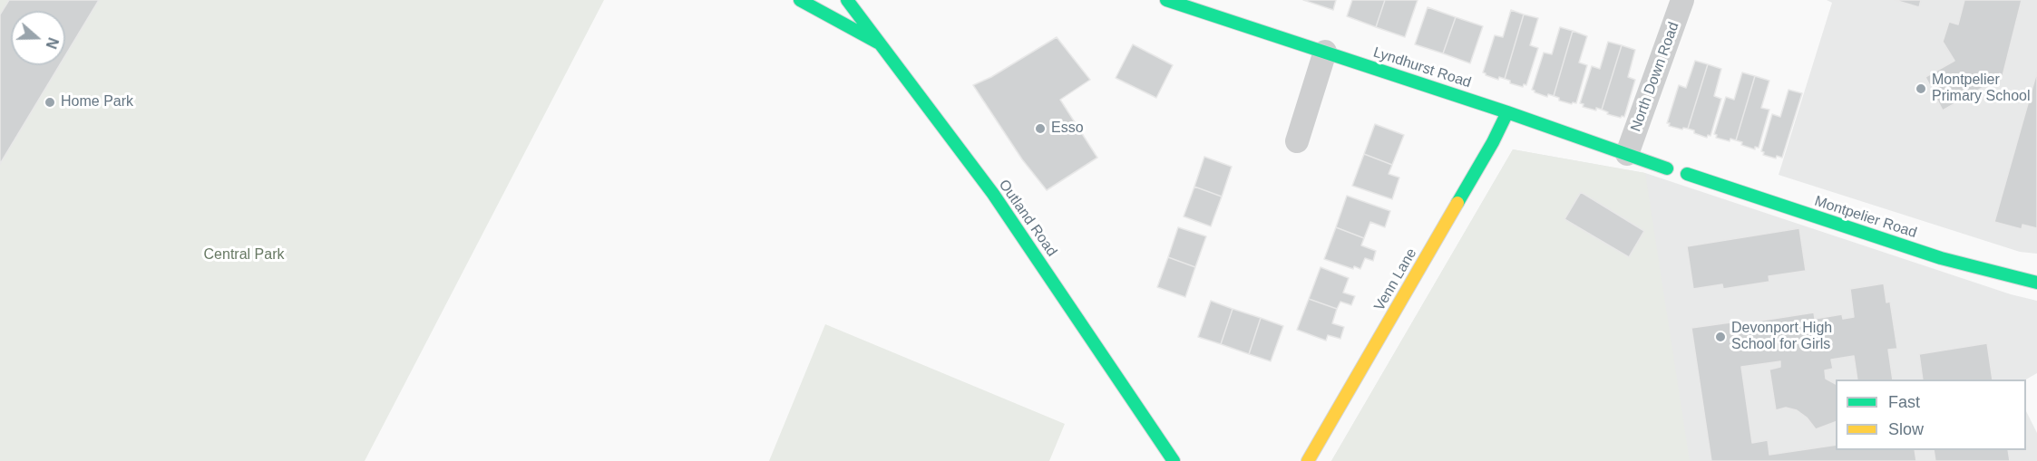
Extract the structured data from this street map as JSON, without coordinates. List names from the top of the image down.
{
  "streets": {
    "street": [
      "Lyndhurst Road",
      "North Down Road",
      "Montpelier Road",
      "Outland Road",
      "Venn Lane"
    ]
  },
  "crossings": [
    ["Lyndhurst Road", "North Down Road"],
    ["Lyndhurst Road", "Venn Lane"]
  ],
  "parks": ["Central Park"],
  "places": [
    "Montpelier Primary School",
    "Home Park",
    "Esso",
    "Devonport High School for Girls"
  ],
  "legend": ["Fast", "Slow"],
  "north": "right"
}
